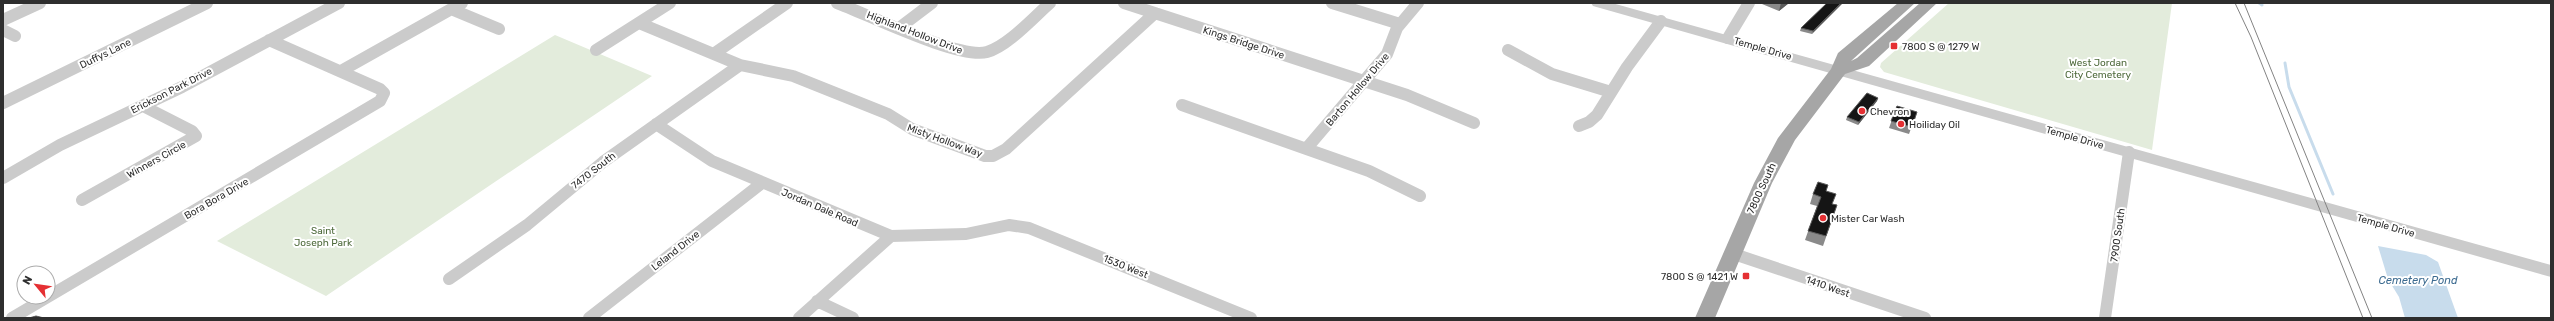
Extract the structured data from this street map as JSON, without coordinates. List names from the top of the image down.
{
  "streets": {
    "main road": ["7800 South"],
    "street": [
      "Highland Hollow Drive",
      "Kings Bridge Drive",
      "Temple Drive",
      "Duffys Lane",
      "Barton Hollow Drive",
      "Erickson Park Drive",
      "Misty Hollow Way",
      "Winners Circle",
      "7470 South",
      "Bora Bora Drive",
      "Jordan Dale Road",
      "7900 South",
      "Leland Drive",
      "1530 West",
      "1410 West"
    ]
  },
  "crossings": [
    ["Kings Bridge Drive", "Barton Hollow Drive"],
    ["Kings Bridge Drive", "Misty Hollow Way"],
    ["Temple Drive", "7800 South"],
    ["Temple Drive", "7900 South"],
    ["Erickson Park Drive", "Winners Circle"],
    ["Misty Hollow Way", "7470 South"],
    ["7470 South", "Jordan Dale Road"],
    ["7800 South", "1410 West"],
    ["Jordan Dale Road", "Leland Drive"],
    ["Jordan Dale Road", "1530 West"]
  ],
  "water": ["Cemetery Pond"],
  "parks": ["West Jordan City Cemetery", "Saint Joseph Park"],
  "places": {
    "transit": ["7800 S @ 1279 W", "7800 S @ 1421 W"],
    "other": ["Chevron", "Hoiliday Oil", "Mister Car Wash"]
  },
  "north": "top left"
}
